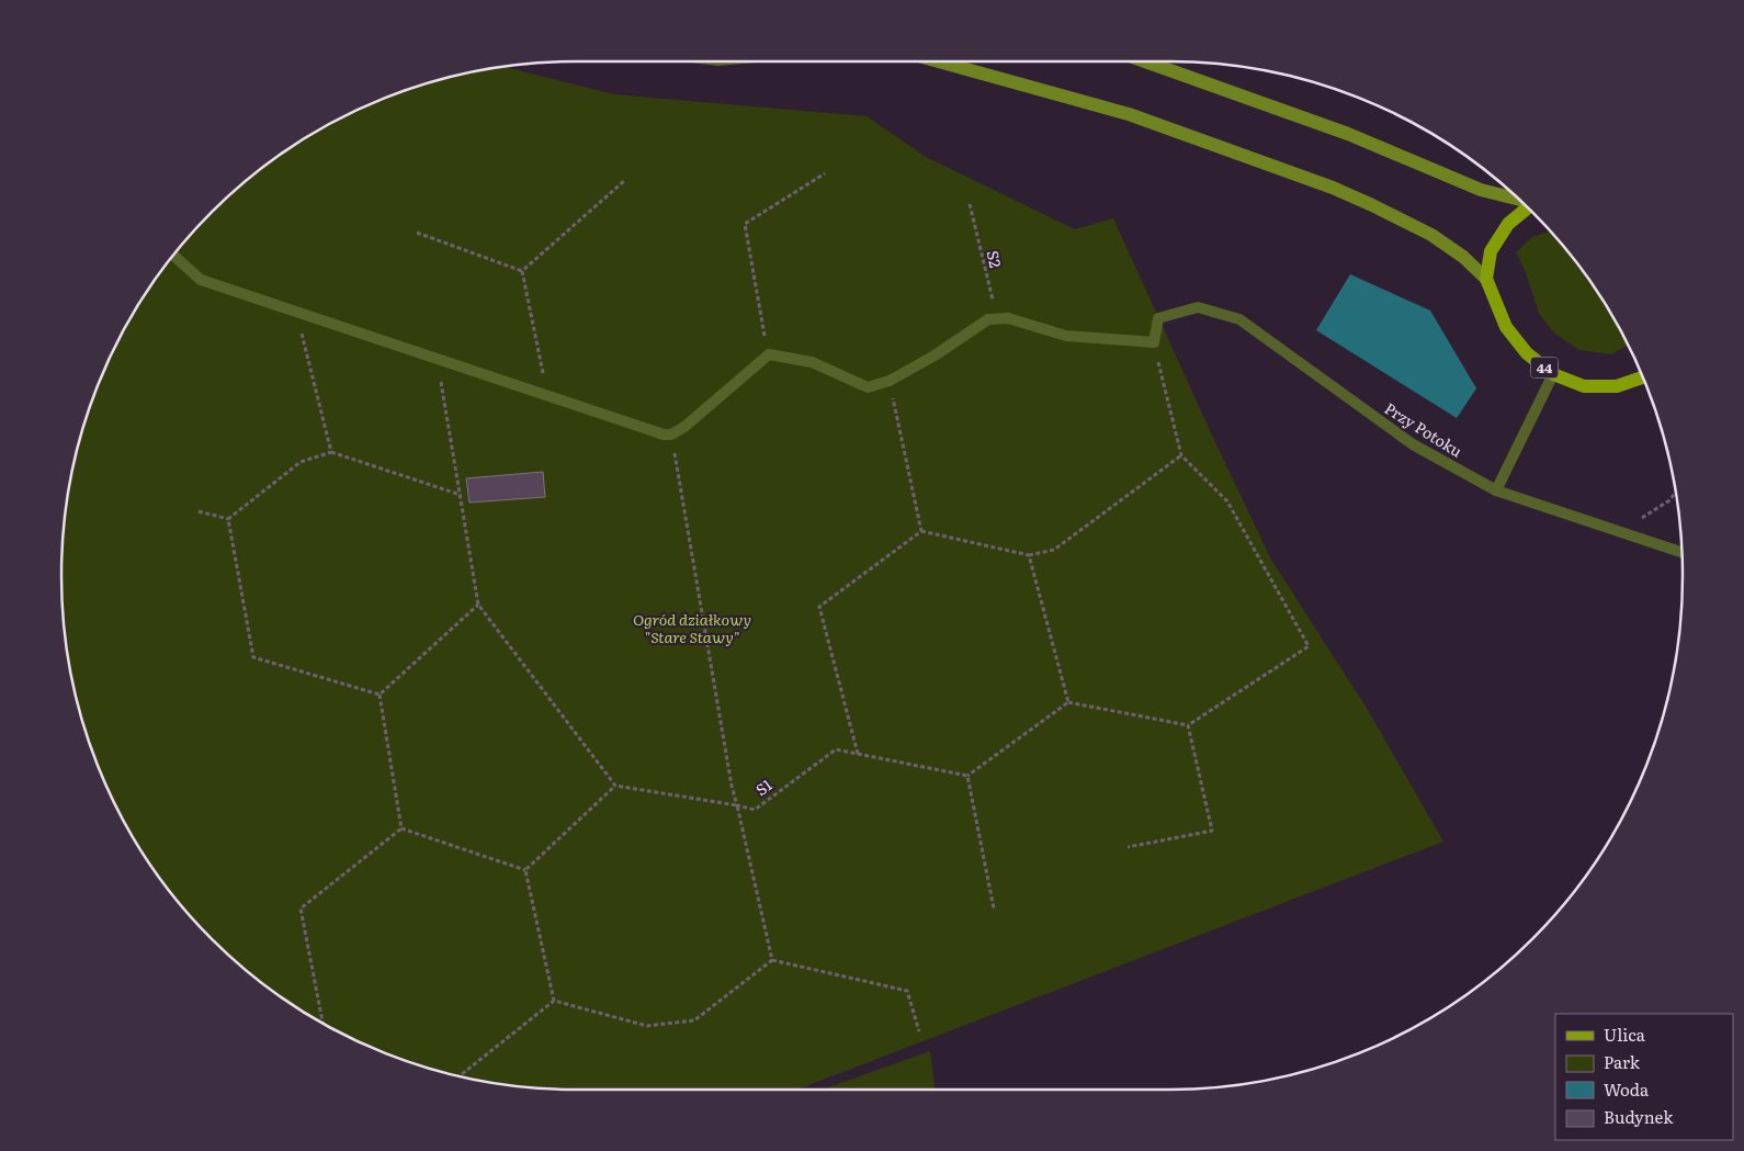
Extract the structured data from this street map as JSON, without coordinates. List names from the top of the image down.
{
  "streets": {
    "main road": ["44"],
    "lane": ["Przy Potoku"],
    "path": ["S2", "S1"]
  },
  "parks": ["Ogród działkowy \"Stare Stawy\""],
  "legend": [
    "Ulica",
    "Park",
    "Woda",
    "Budynek"
  ]
}
